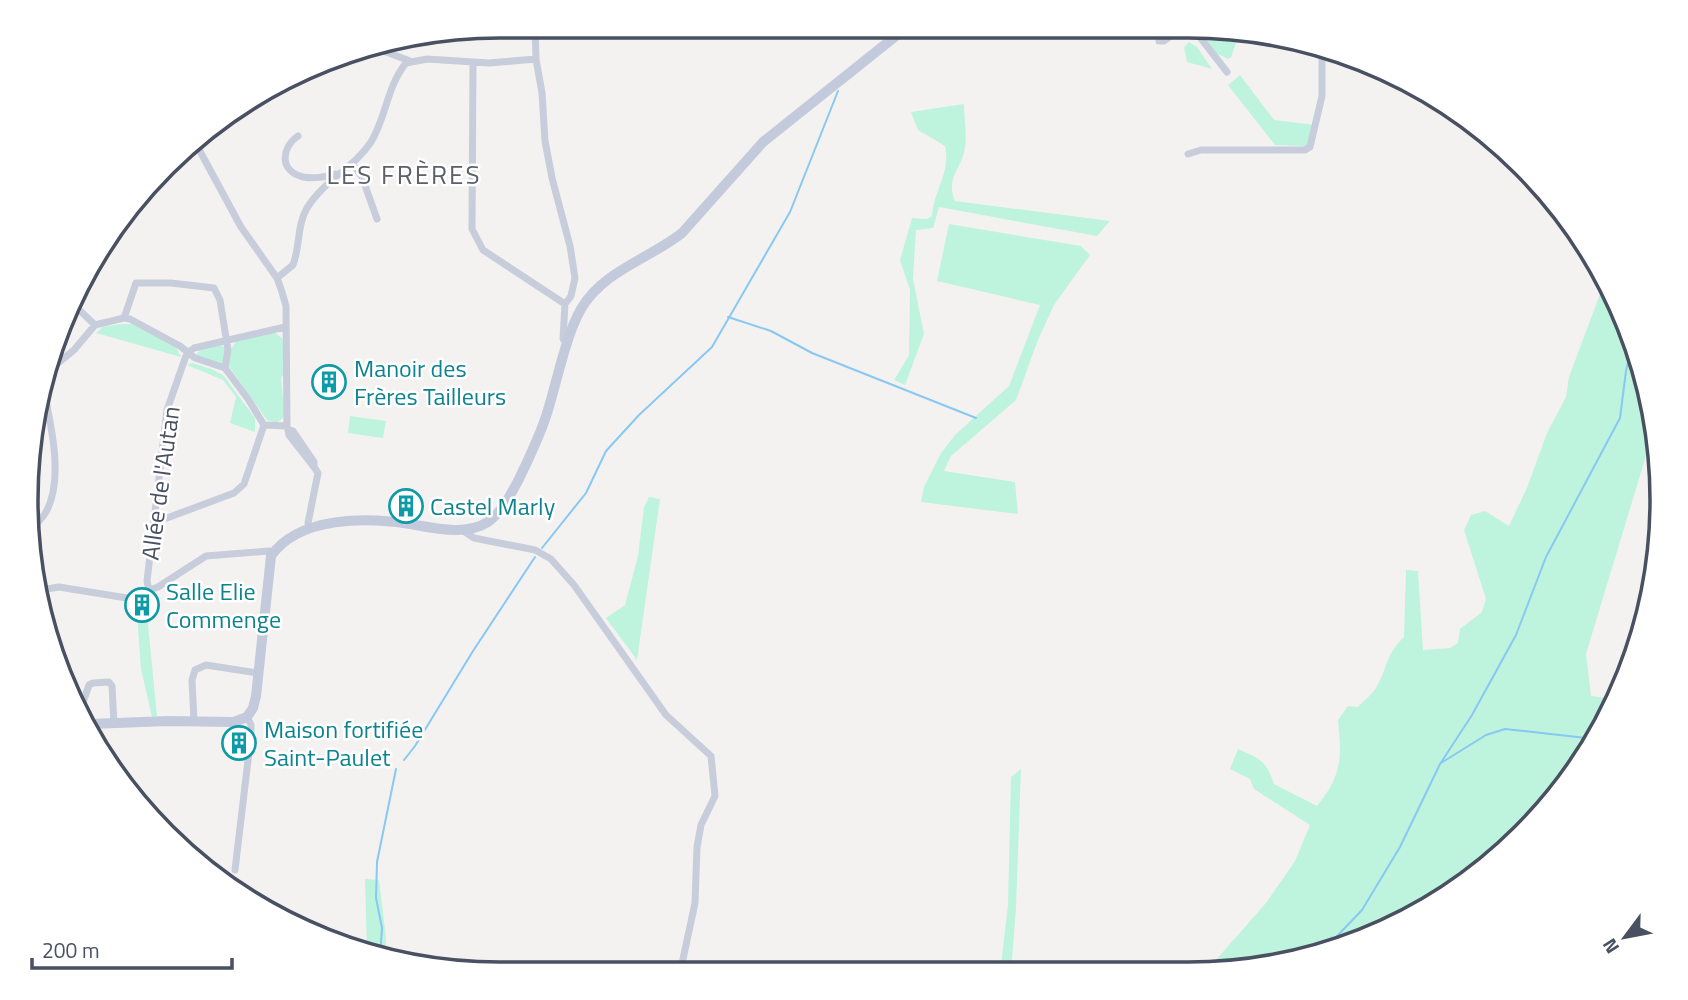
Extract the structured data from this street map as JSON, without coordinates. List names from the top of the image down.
{
  "streets": {
    "street": ["Allée de l'Autan"]
  },
  "districts": ["LES FRÈRES"],
  "places": {
    "building": [
      "Manoir des Frères Tailleurs",
      "Castel Marly",
      "Salle Elie Commenge",
      "Maison fortifiée Saint-Paulet"
    ]
  },
  "scale_bar": "200 m",
  "north": "bottom left"
}
